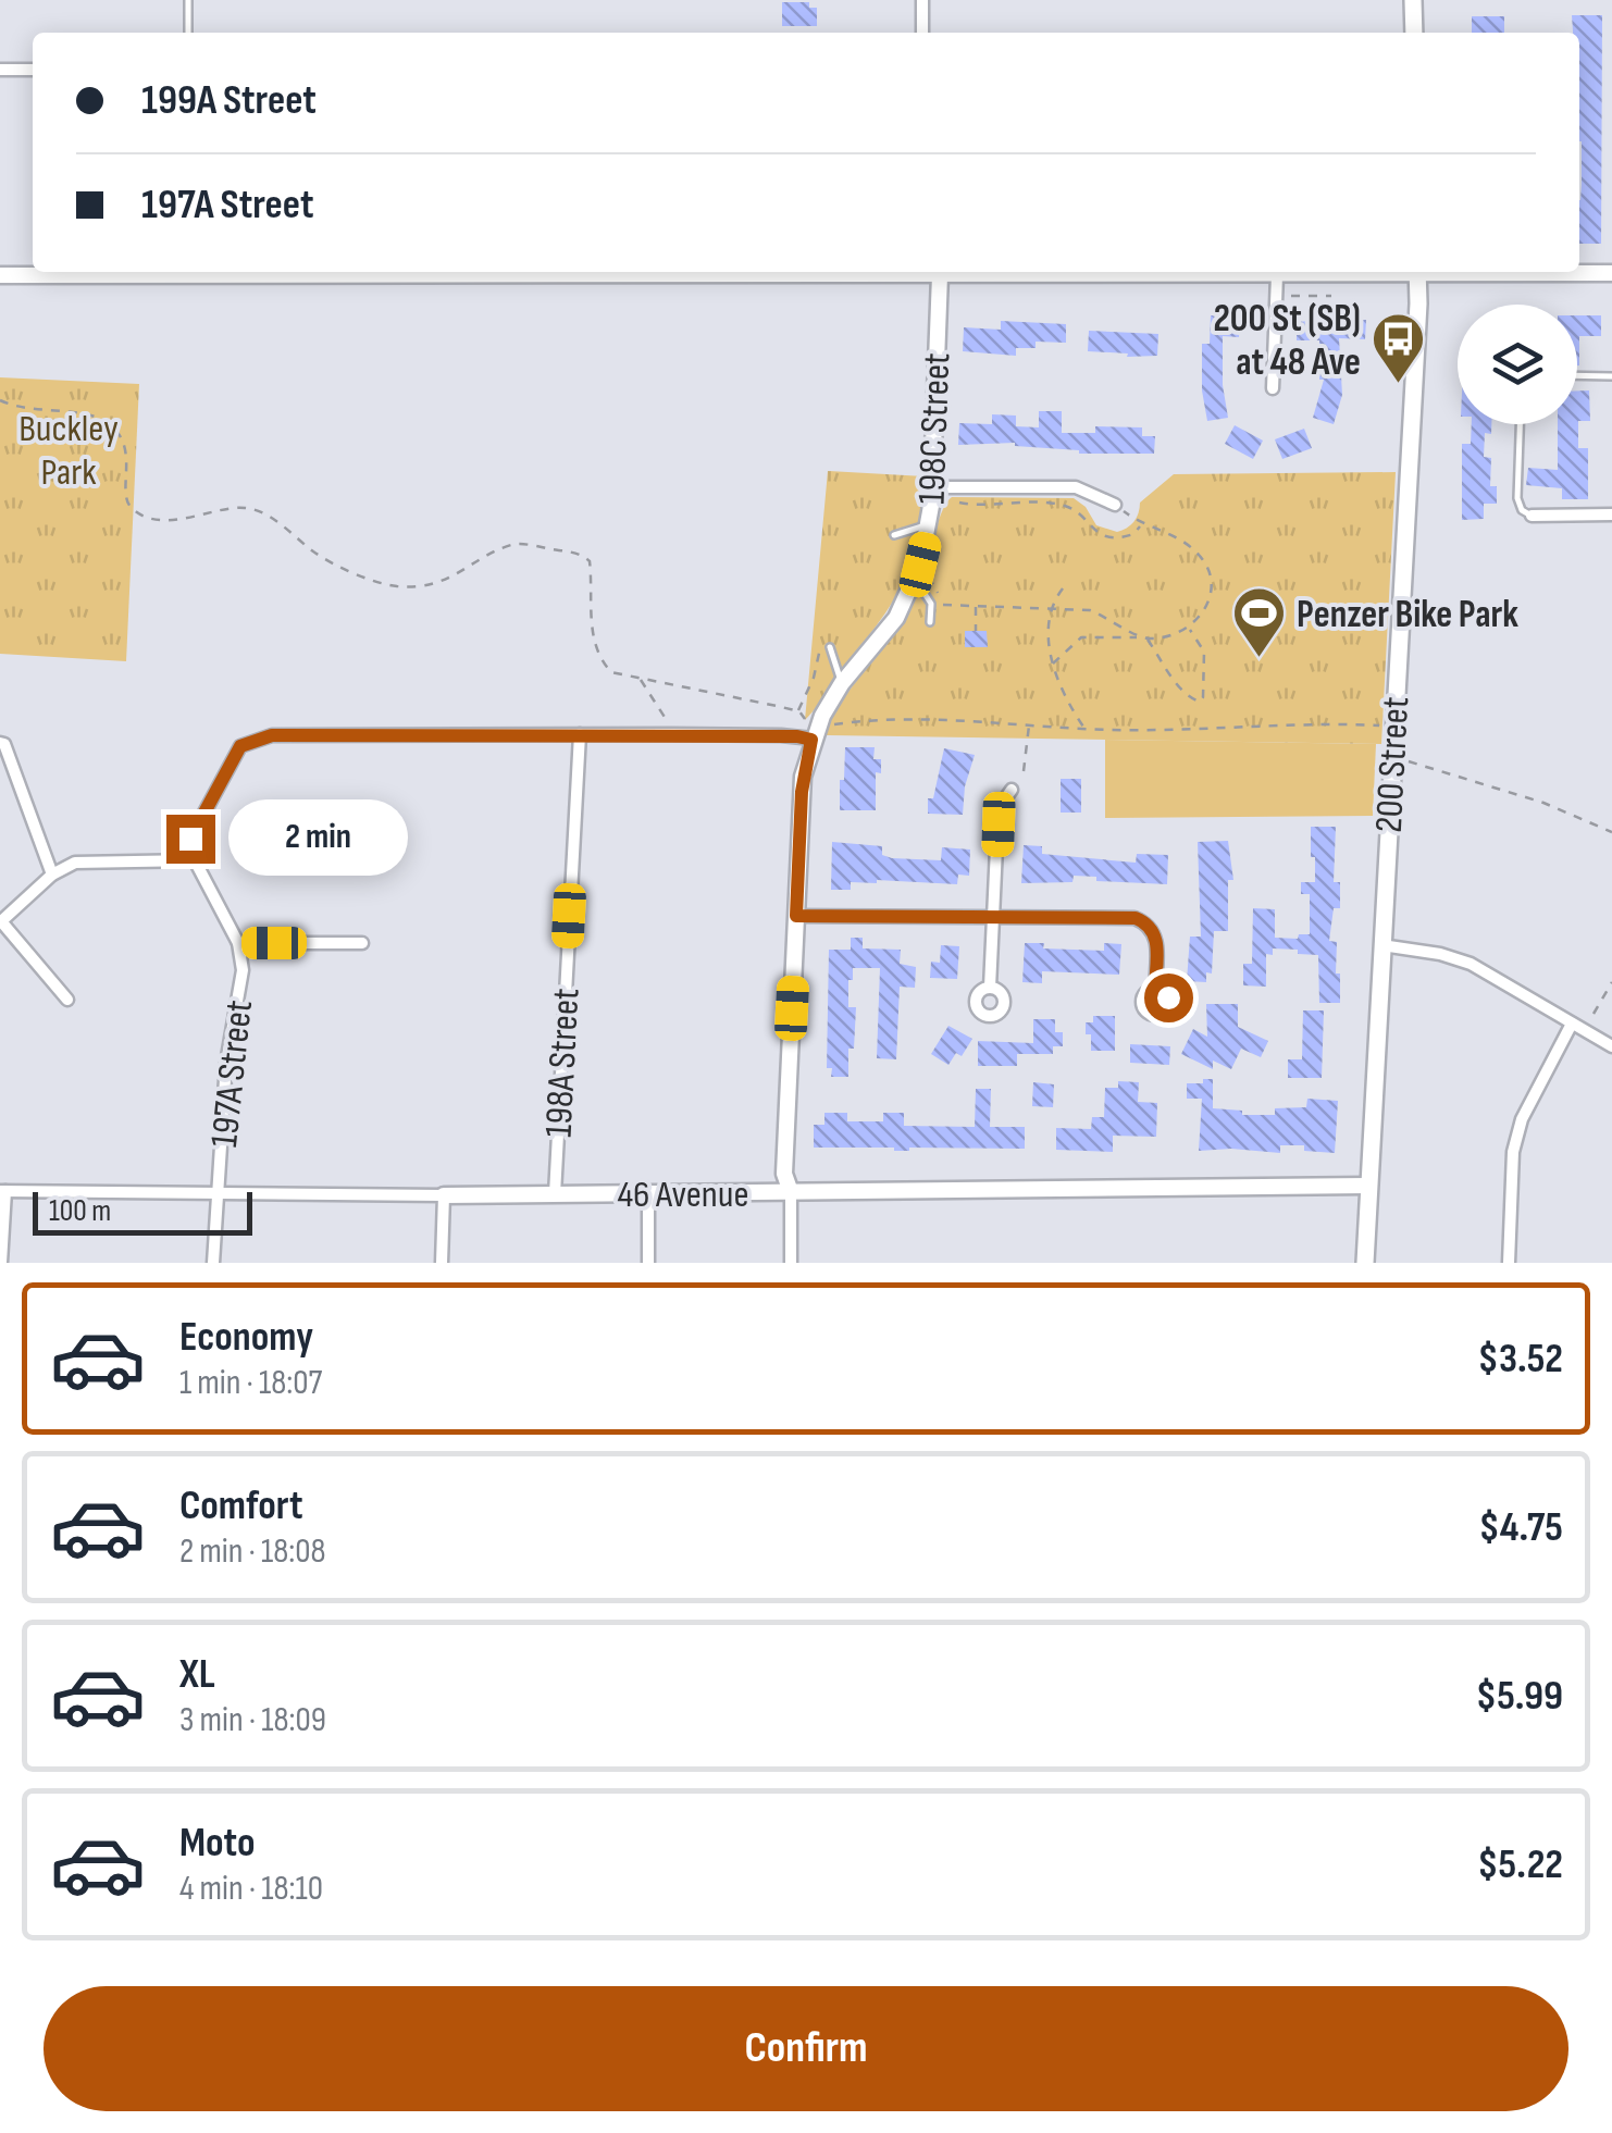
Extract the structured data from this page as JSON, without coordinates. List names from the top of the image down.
{
  "streets": {
    "main road": ["200 Street"],
    "street": [
      "198C Street",
      "198A Street",
      "197A Street",
      "46 Avenue"
    ]
  },
  "crossings": [
    ["198C Street", "46 Avenue"],
    ["200 Street", "46 Avenue"],
    ["198A Street", "46 Avenue"],
    ["197A Street", "46 Avenue"]
  ],
  "parks": ["Buckley Park"],
  "places": {
    "bus stop": ["200 St (SB) at 48 Ave"],
    "sports": ["Penzer Bike Park"]
  },
  "scale_bar": "100 m",
  "page": {
    "banner": ["199A Street", "197A Street"],
    "bubble": "2 min",
    "scale": "100 m",
    "list": [
      {
        "name": "Economy",
        "note": "1 min · 18:07",
        "value": "$3.52"
      },
      {
        "name": "Comfort",
        "note": "2 min · 18:08",
        "value": "$4.75"
      },
      {
        "name": "XL",
        "note": "3 min · 18:09",
        "value": "$5.99"
      },
      {
        "name": "Moto",
        "note": "4 min · 18:10",
        "value": "$5.22"
      }
    ],
    "buttons": "Confirm"
  }
}
